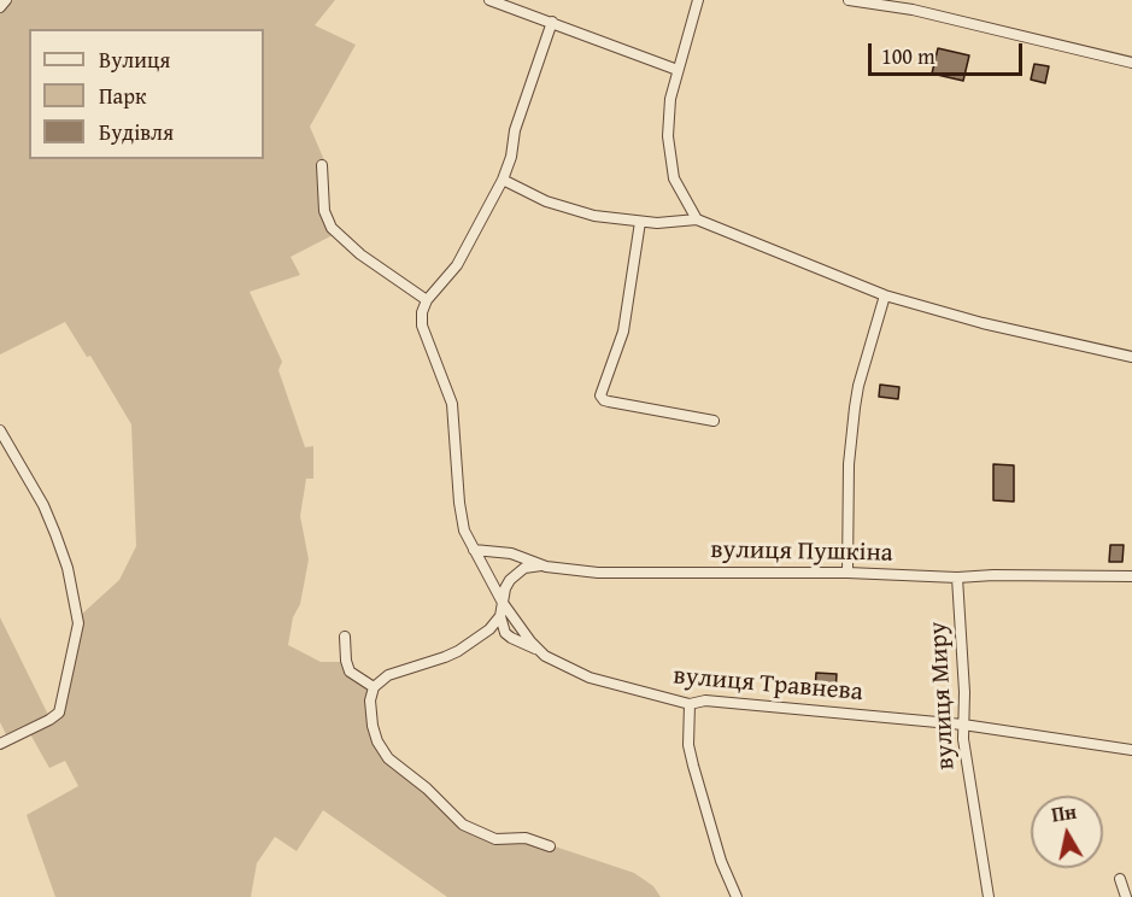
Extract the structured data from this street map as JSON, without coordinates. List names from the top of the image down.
{
  "streets": {
    "street": ["вулиця Пушкіна", "вулиця Травнева", "вулиця Миру"]
  },
  "crossings": [
    ["вулиця Пушкіна", "вулиця Травнева"],
    ["вулиця Пушкіна", "вулиця Миру"],
    ["вулиця Травнева", "вулиця Миру"]
  ],
  "legend": ["Вулиця", "Парк", "Будівля"],
  "scale_bar": "100 m",
  "north": "top"
}
